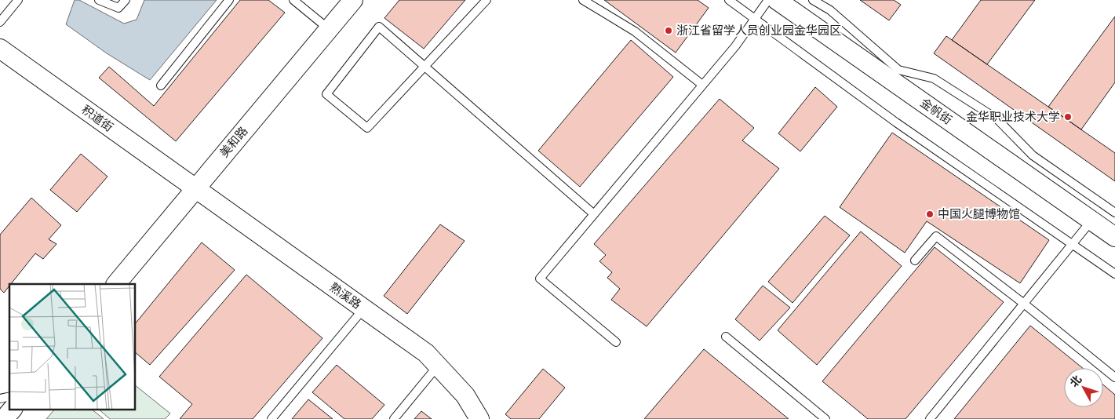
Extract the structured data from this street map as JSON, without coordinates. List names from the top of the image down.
{
  "streets": {
    "street": [
      "金帆街",
      "积道街",
      "美和路",
      "熟溪路"
    ]
  },
  "crossings": [
    ["积道街", "美和路"],
    ["积道街", "熟溪路"],
    ["美和路", "熟溪路"]
  ],
  "places": ["浙江省留学人员创业园金华园区", "金华职业技术大学", "中国火腿博物馆"],
  "north": "top left"
}
